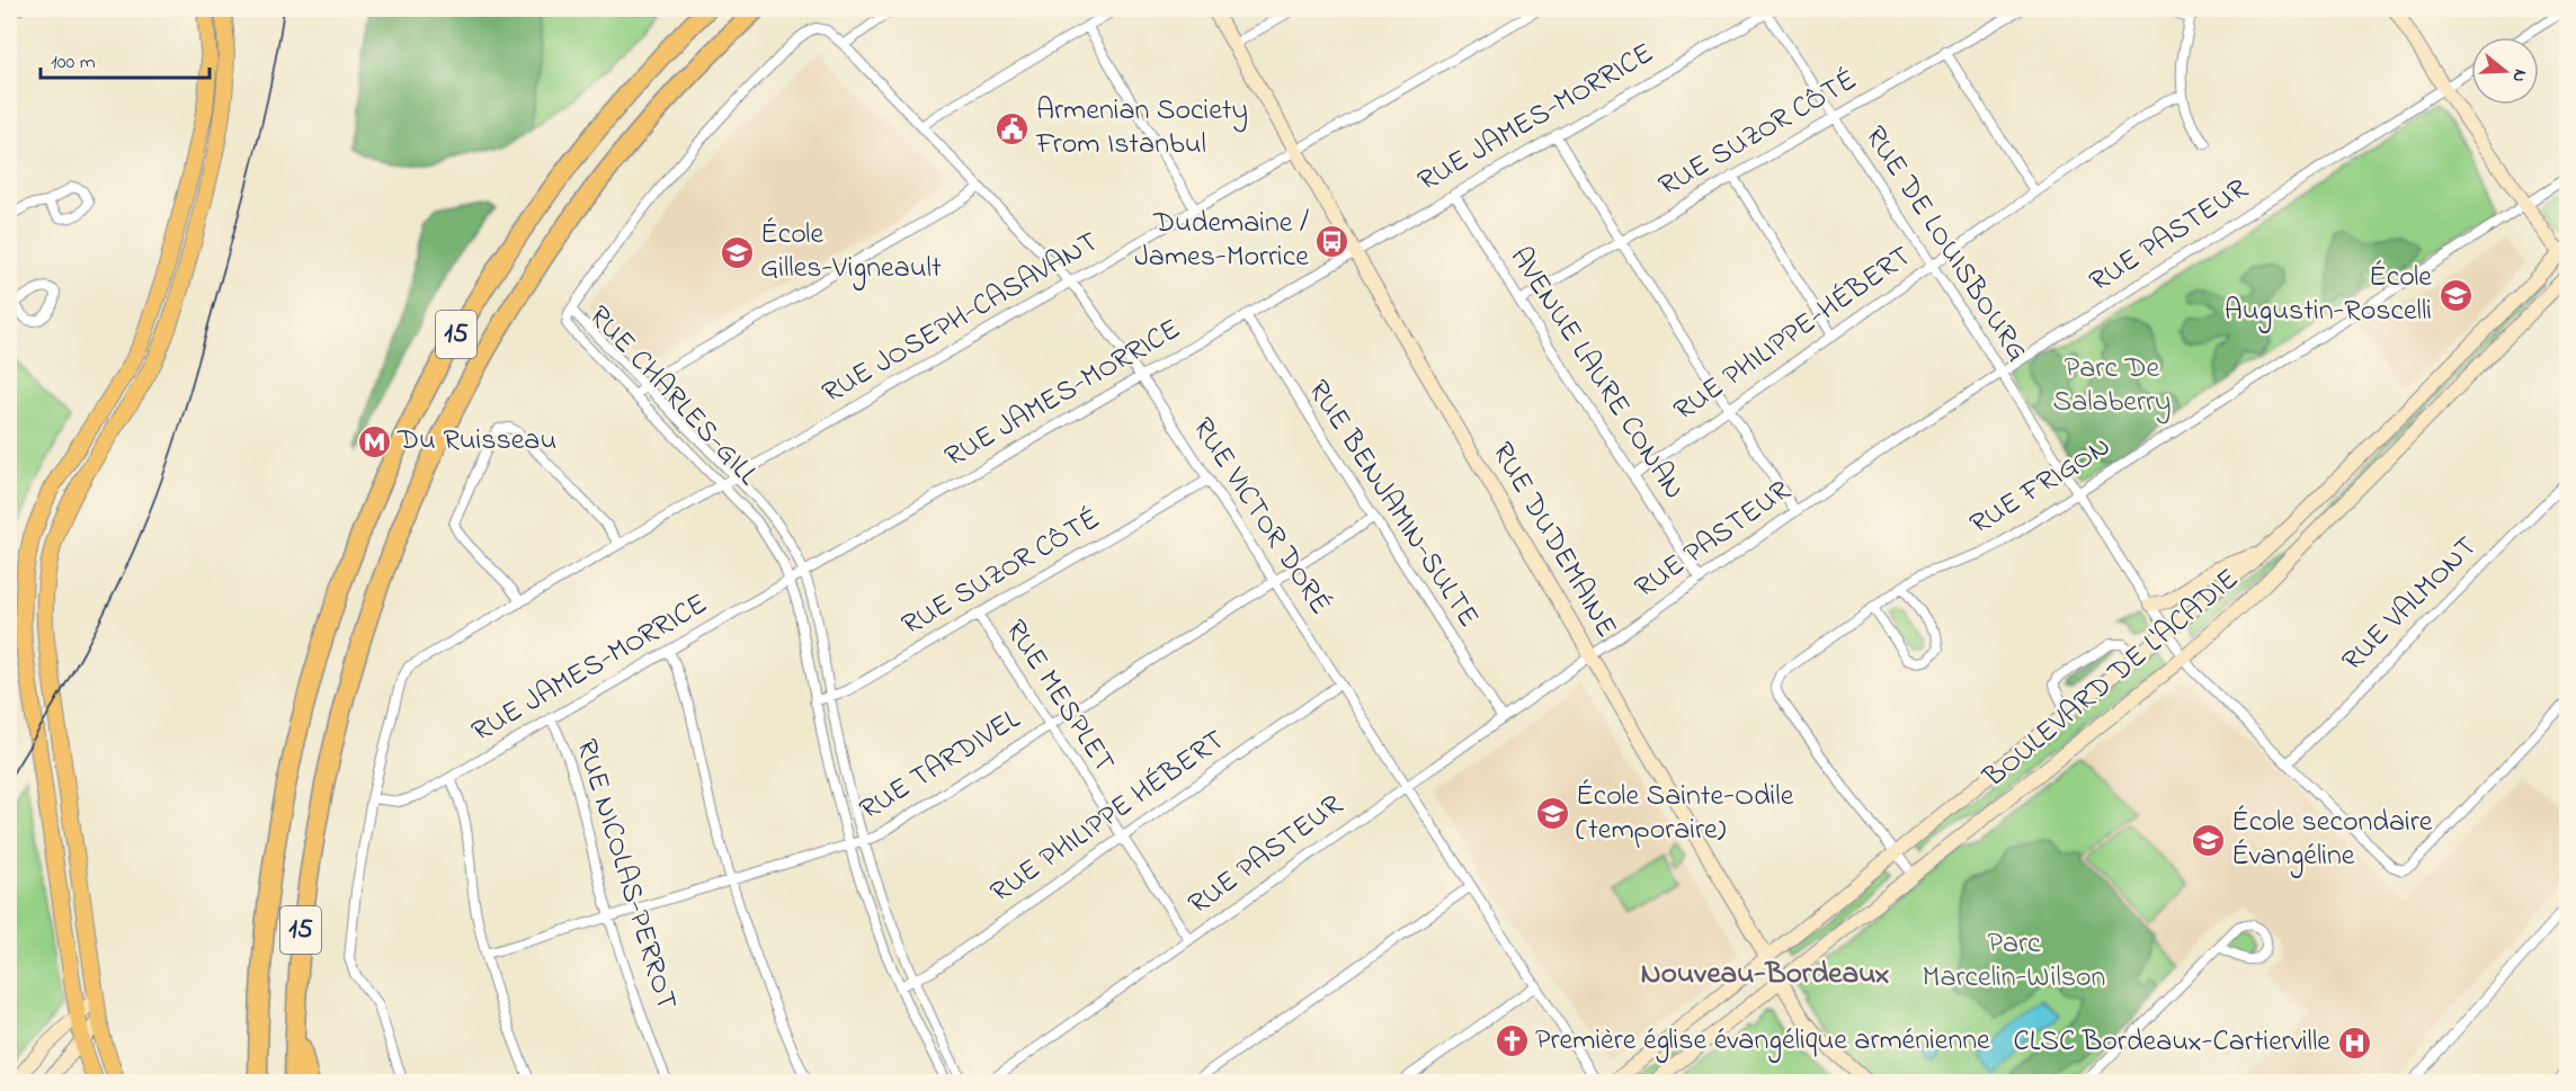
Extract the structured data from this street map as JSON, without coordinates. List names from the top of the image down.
{
  "streets": {
    "highway": ["15"],
    "main road": ["RUE DUDEMAINE", "BOULEVARD DE L'ACADIE"],
    "street": [
      "RUE JAMES-MORRICE",
      "RUE SUZOR CÔTÉ",
      "RUE PASTEUR",
      "RUE DE LOUISBOURG",
      "RUE JOSEPH-CASAVANT",
      "RUE PHILIPPE-HÉBERT",
      "AVENUE LAURE CONAN",
      "RUE CHARLES-GILL",
      "RUE FRIGON",
      "RUE BENJAMIN-SULTE",
      "RUE VICTOR DORÉ",
      "RUE VALMONT",
      "RUE MESPLET",
      "RUE TARDIVEL",
      "RUE PHILIPPE HÉBERT",
      "RUE NICOLAS-PERROT"
    ]
  },
  "crossings": [
    ["RUE JAMES-MORRICE", "RUE DE LOUISBOURG"],
    ["RUE JAMES-MORRICE", "RUE JOSEPH-CASAVANT"],
    ["RUE JAMES-MORRICE", "AVENUE LAURE CONAN"],
    ["RUE JAMES-MORRICE", "RUE CHARLES-GILL"],
    ["RUE JAMES-MORRICE", "RUE BENJAMIN-SULTE"],
    ["RUE JAMES-MORRICE", "RUE VICTOR DORÉ"],
    ["RUE JAMES-MORRICE", "RUE DUDEMAINE"],
    ["RUE JAMES-MORRICE", "RUE NICOLAS-PERROT"],
    ["RUE SUZOR CÔTÉ", "RUE DE LOUISBOURG"],
    ["RUE SUZOR CÔTÉ", "AVENUE LAURE CONAN"],
    ["RUE SUZOR CÔTÉ", "RUE CHARLES-GILL"],
    ["RUE SUZOR CÔTÉ", "RUE VICTOR DORÉ"],
    ["RUE SUZOR CÔTÉ", "RUE MESPLET"],
    ["RUE PASTEUR", "RUE DE LOUISBOURG"],
    ["RUE PASTEUR", "AVENUE LAURE CONAN"],
    ["RUE PASTEUR", "RUE BENJAMIN-SULTE"],
    ["RUE PASTEUR", "RUE VICTOR DORÉ"],
    ["RUE PASTEUR", "RUE DUDEMAINE"],
    ["RUE PASTEUR", "RUE MESPLET"],
    ["RUE DE LOUISBOURG", "RUE PHILIPPE-HÉBERT"],
    ["RUE DE LOUISBOURG", "RUE FRIGON"],
    ["RUE DE LOUISBOURG", "RUE VALMONT"],
    ["RUE DE LOUISBOURG", "BOULEVARD DE L'ACADIE"],
    ["RUE JOSEPH-CASAVANT", "RUE CHARLES-GILL"],
    ["RUE JOSEPH-CASAVANT", "RUE VICTOR DORÉ"],
    ["RUE JOSEPH-CASAVANT", "RUE DUDEMAINE"],
    ["RUE PHILIPPE-HÉBERT", "AVENUE LAURE CONAN"],
    ["RUE CHARLES-GILL", "RUE VICTOR DORÉ"],
    ["RUE CHARLES-GILL", "RUE TARDIVEL"],
    ["RUE CHARLES-GILL", "RUE PHILIPPE HÉBERT"],
    ["RUE FRIGON", "BOULEVARD DE L'ACADIE"],
    ["RUE BENJAMIN-SULTE", "RUE TARDIVEL"],
    ["RUE VICTOR DORÉ", "RUE TARDIVEL"],
    ["RUE VICTOR DORÉ", "RUE PHILIPPE HÉBERT"],
    ["RUE DUDEMAINE", "BOULEVARD DE L'ACADIE"],
    ["RUE MESPLET", "RUE TARDIVEL"],
    ["RUE MESPLET", "RUE PHILIPPE HÉBERT"],
    ["RUE TARDIVEL", "RUE NICOLAS-PERROT"]
  ],
  "districts": ["Nouveau-Bordeaux"],
  "parks": ["Parc De Salaberry", "Parc Marcelin-Wilson"],
  "places": {
    "public building": ["Armenian Society From Istanbul"],
    "bus stop": ["Dudemaine / James-Morrice"],
    "school or university": [
      "École Gilles-Vigneault",
      "École Augustin-Roscelli",
      "École Sainte-Odile (temporaire)",
      "École secondaire Évangéline"
    ],
    "metro station": ["Du Ruisseau"],
    "church": ["Première église évangélique arménienne"],
    "hospital": ["CLSC Bordeaux-Cartierville"]
  },
  "scale_bar": "100 m",
  "north": "right"
}
